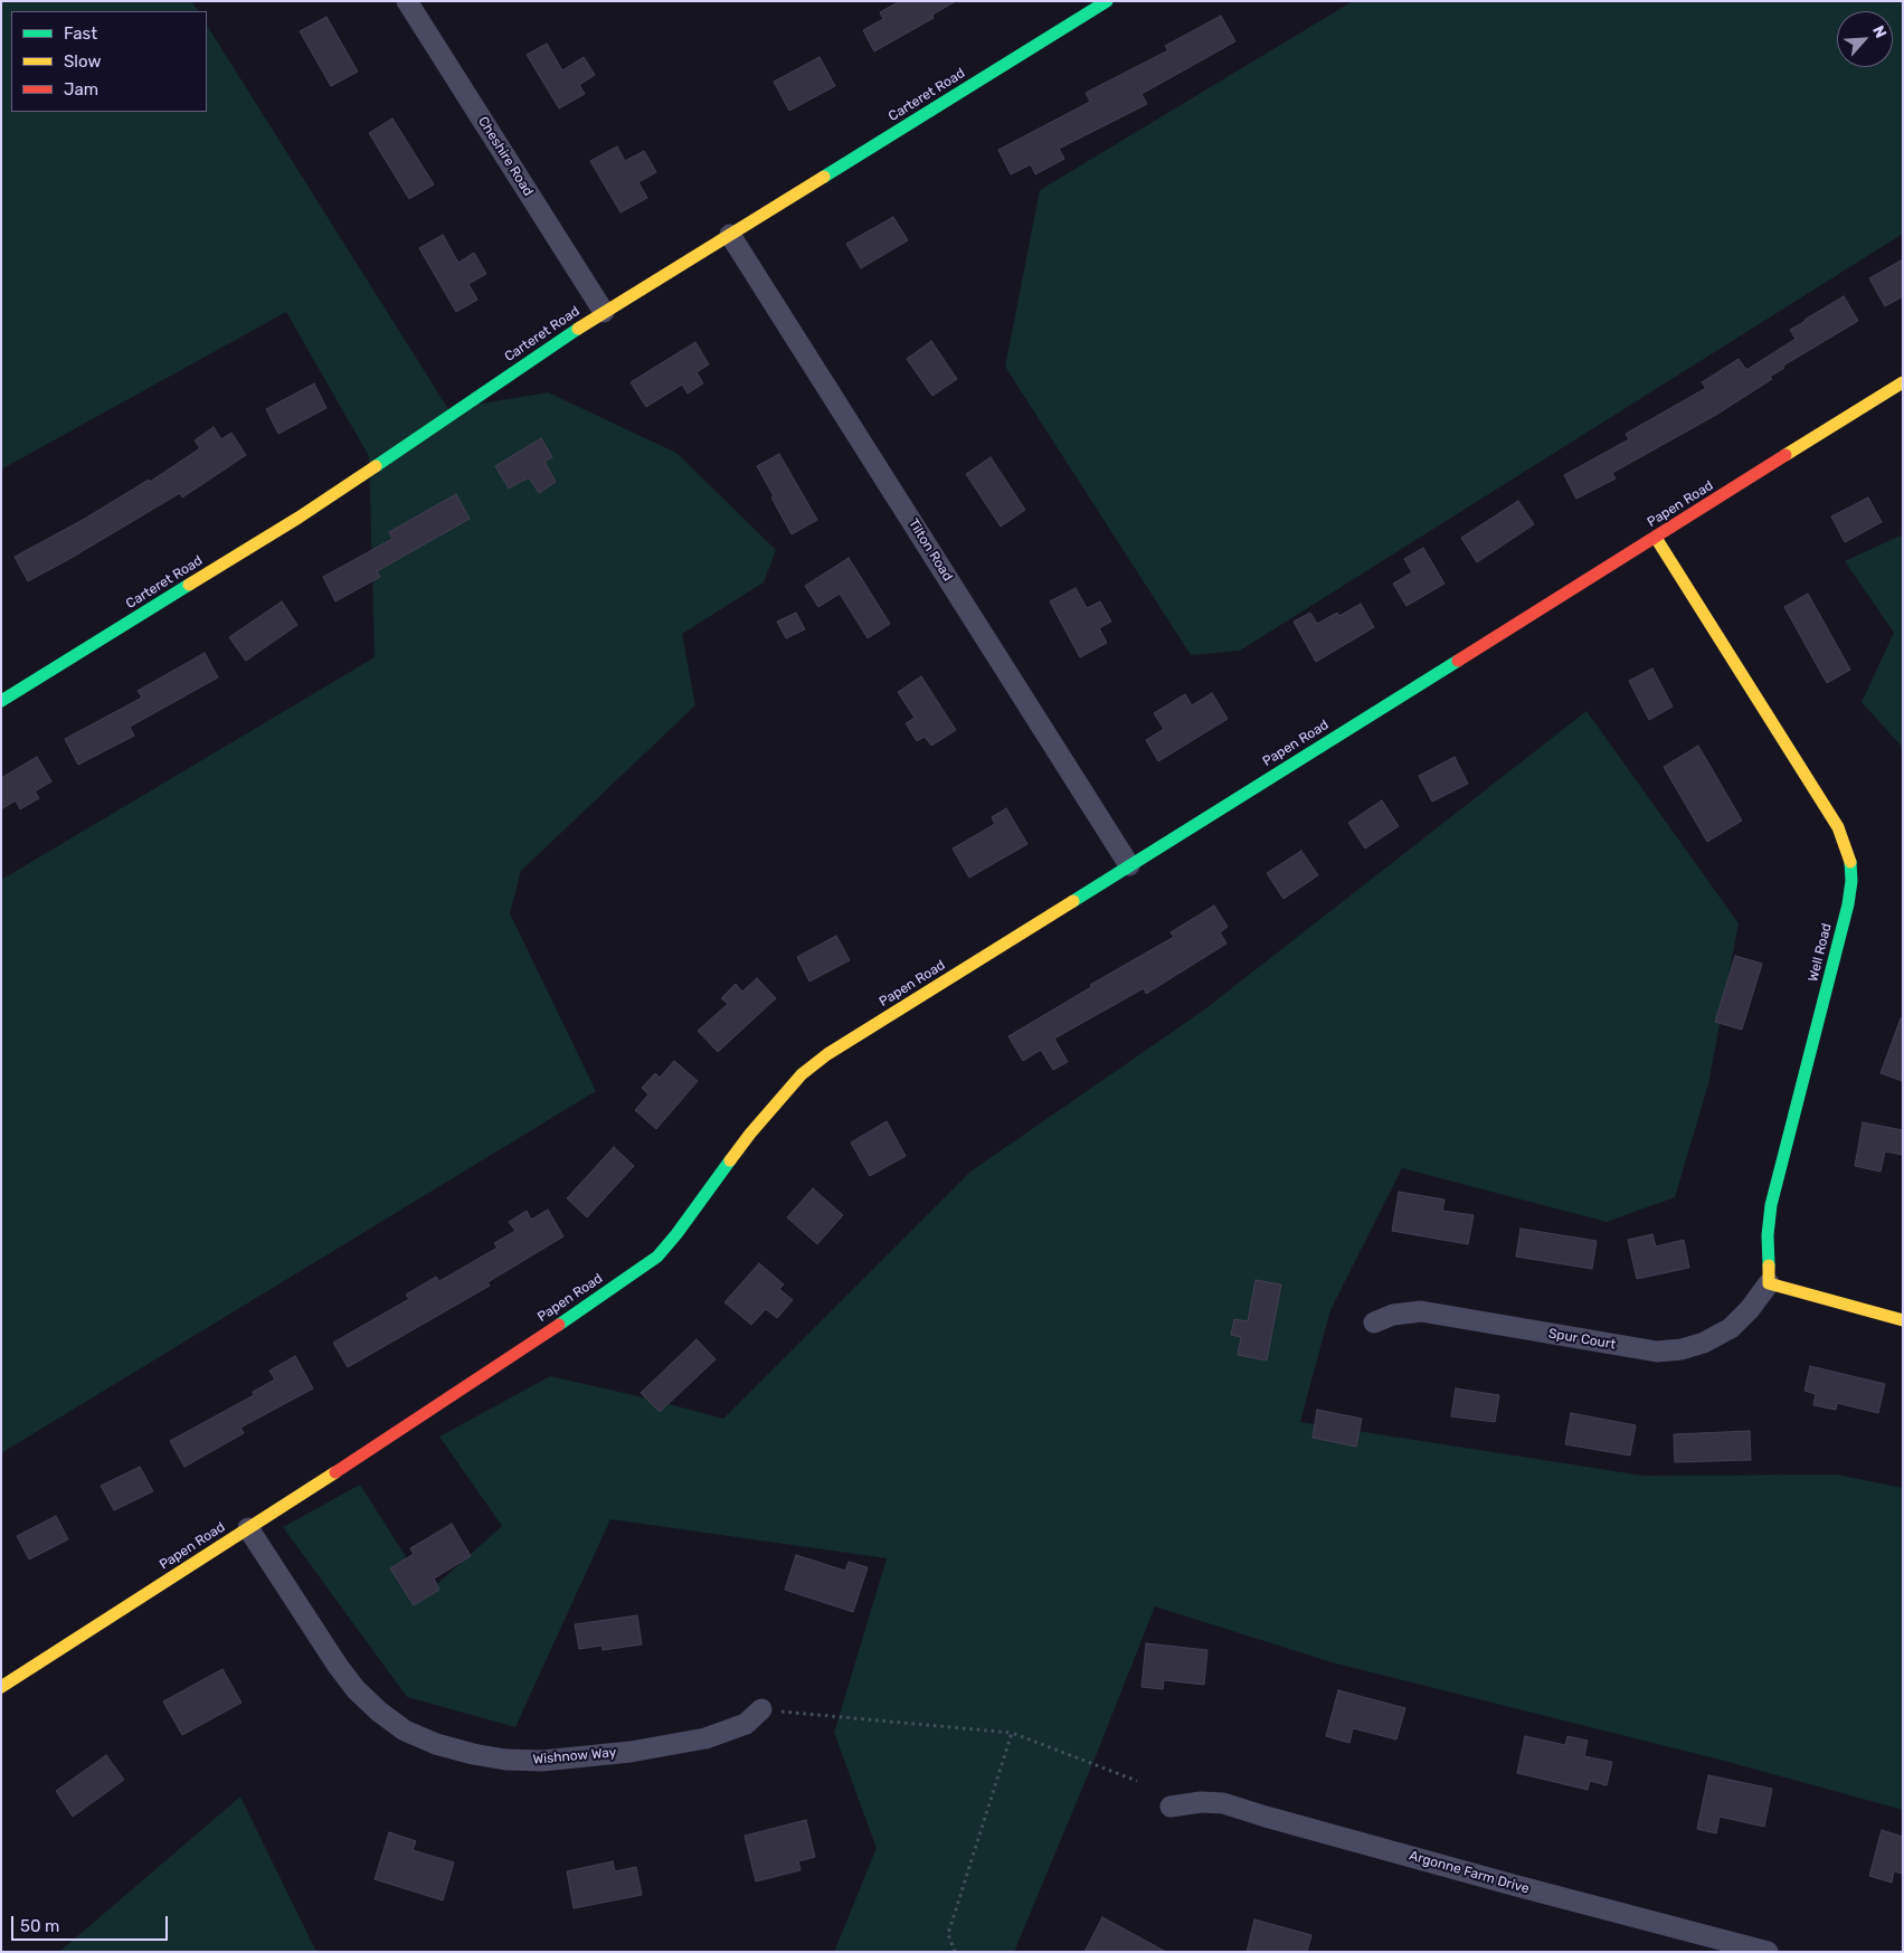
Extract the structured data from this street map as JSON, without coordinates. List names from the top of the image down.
{
  "streets": {
    "street": [
      "Carteret Road",
      "Cheshire Road",
      "Papen Road",
      "Tilton Road",
      "Well Road",
      "Spur Court",
      "Wishnow Way",
      "Argonne Farm Drive"
    ]
  },
  "crossings": [
    ["Carteret Road", "Cheshire Road"],
    ["Carteret Road", "Tilton Road"],
    ["Papen Road", "Tilton Road"],
    ["Papen Road", "Well Road"],
    ["Papen Road", "Wishnow Way"],
    ["Well Road", "Spur Court"]
  ],
  "legend": ["Fast", "Slow", "Jam"],
  "scale_bar": "50 m",
  "north": "top right"
}
